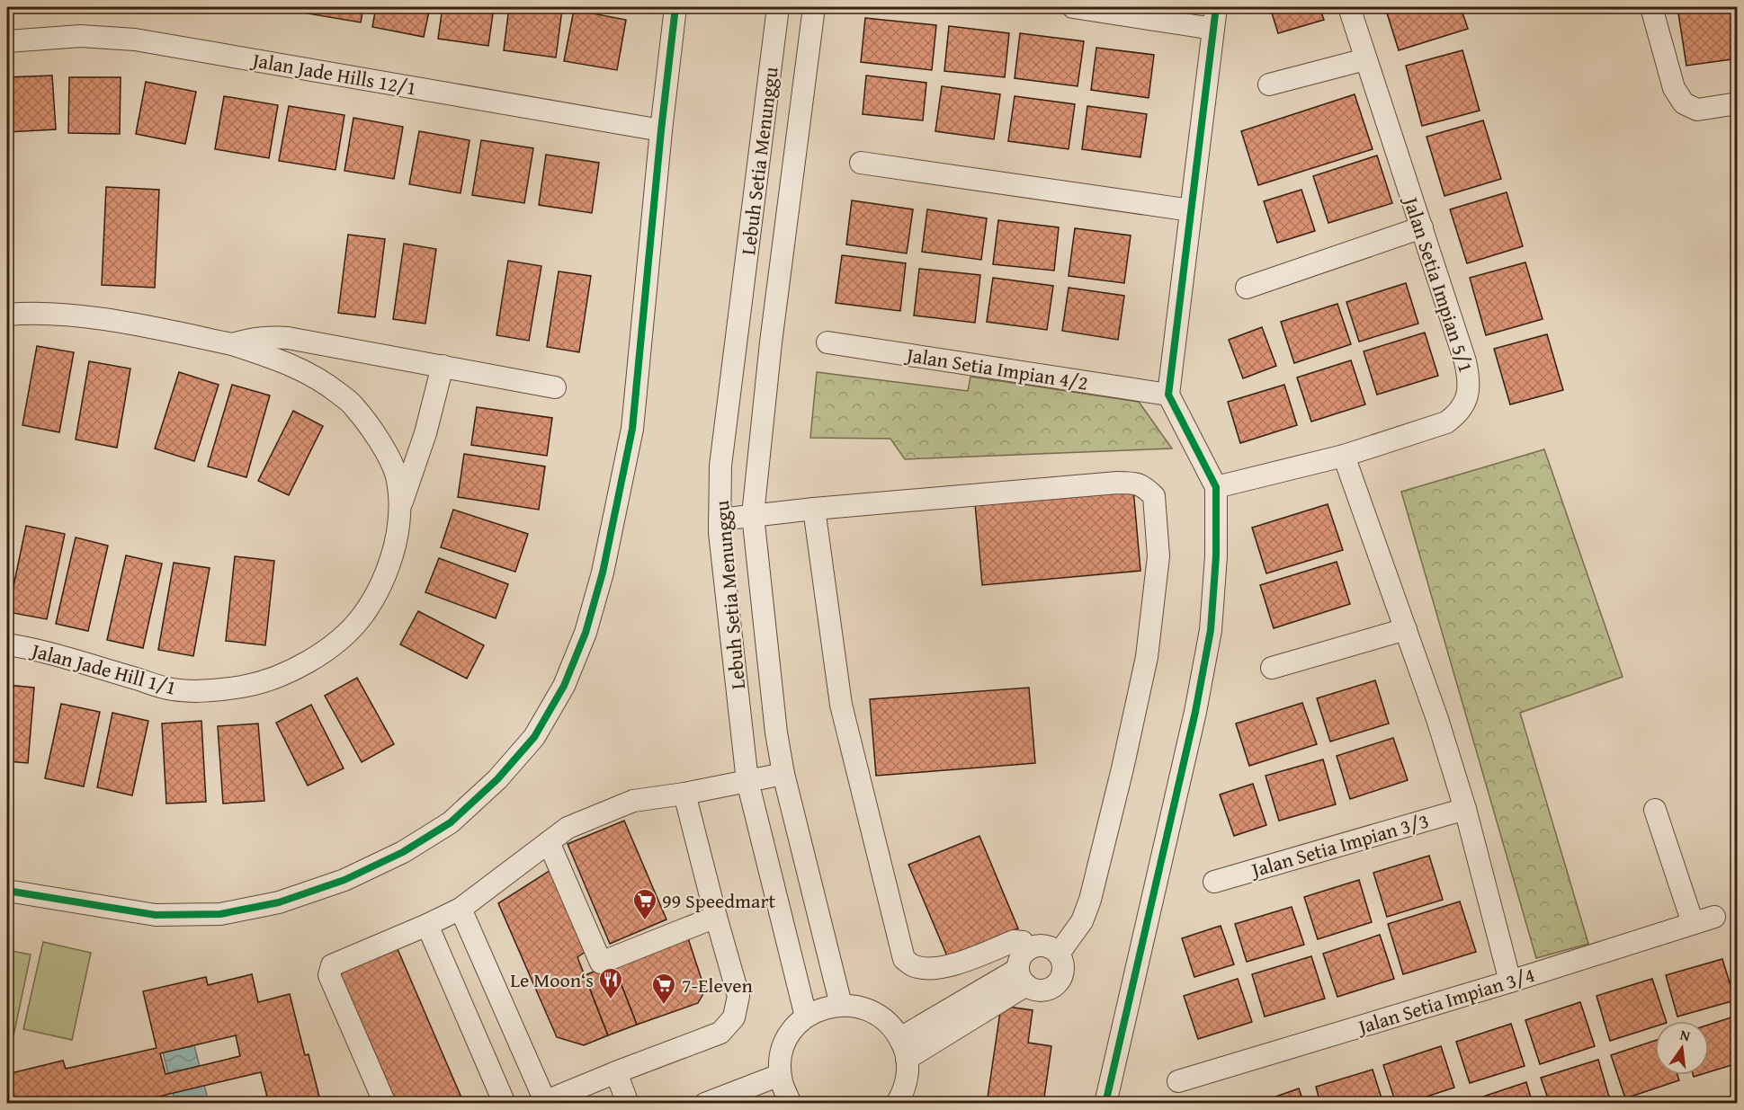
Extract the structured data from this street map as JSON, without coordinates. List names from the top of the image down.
{
  "streets": {
    "street": [
      "Jalan Jade Hills 12/1",
      "Lebuh Setia Menunggu",
      "Jalan Setia Impian 5/1",
      "Jalan Setia Impian 4/2",
      "Jalan Jade Hill 1/1",
      "Jalan Setia Impian 3/3",
      "Jalan Setia Impian 3/4"
    ]
  },
  "places": {
    "supermarket": ["99 Speedmart", "7-Eleven"],
    "restaurant": ["Le Moon‘s"]
  },
  "north": "top"
}
